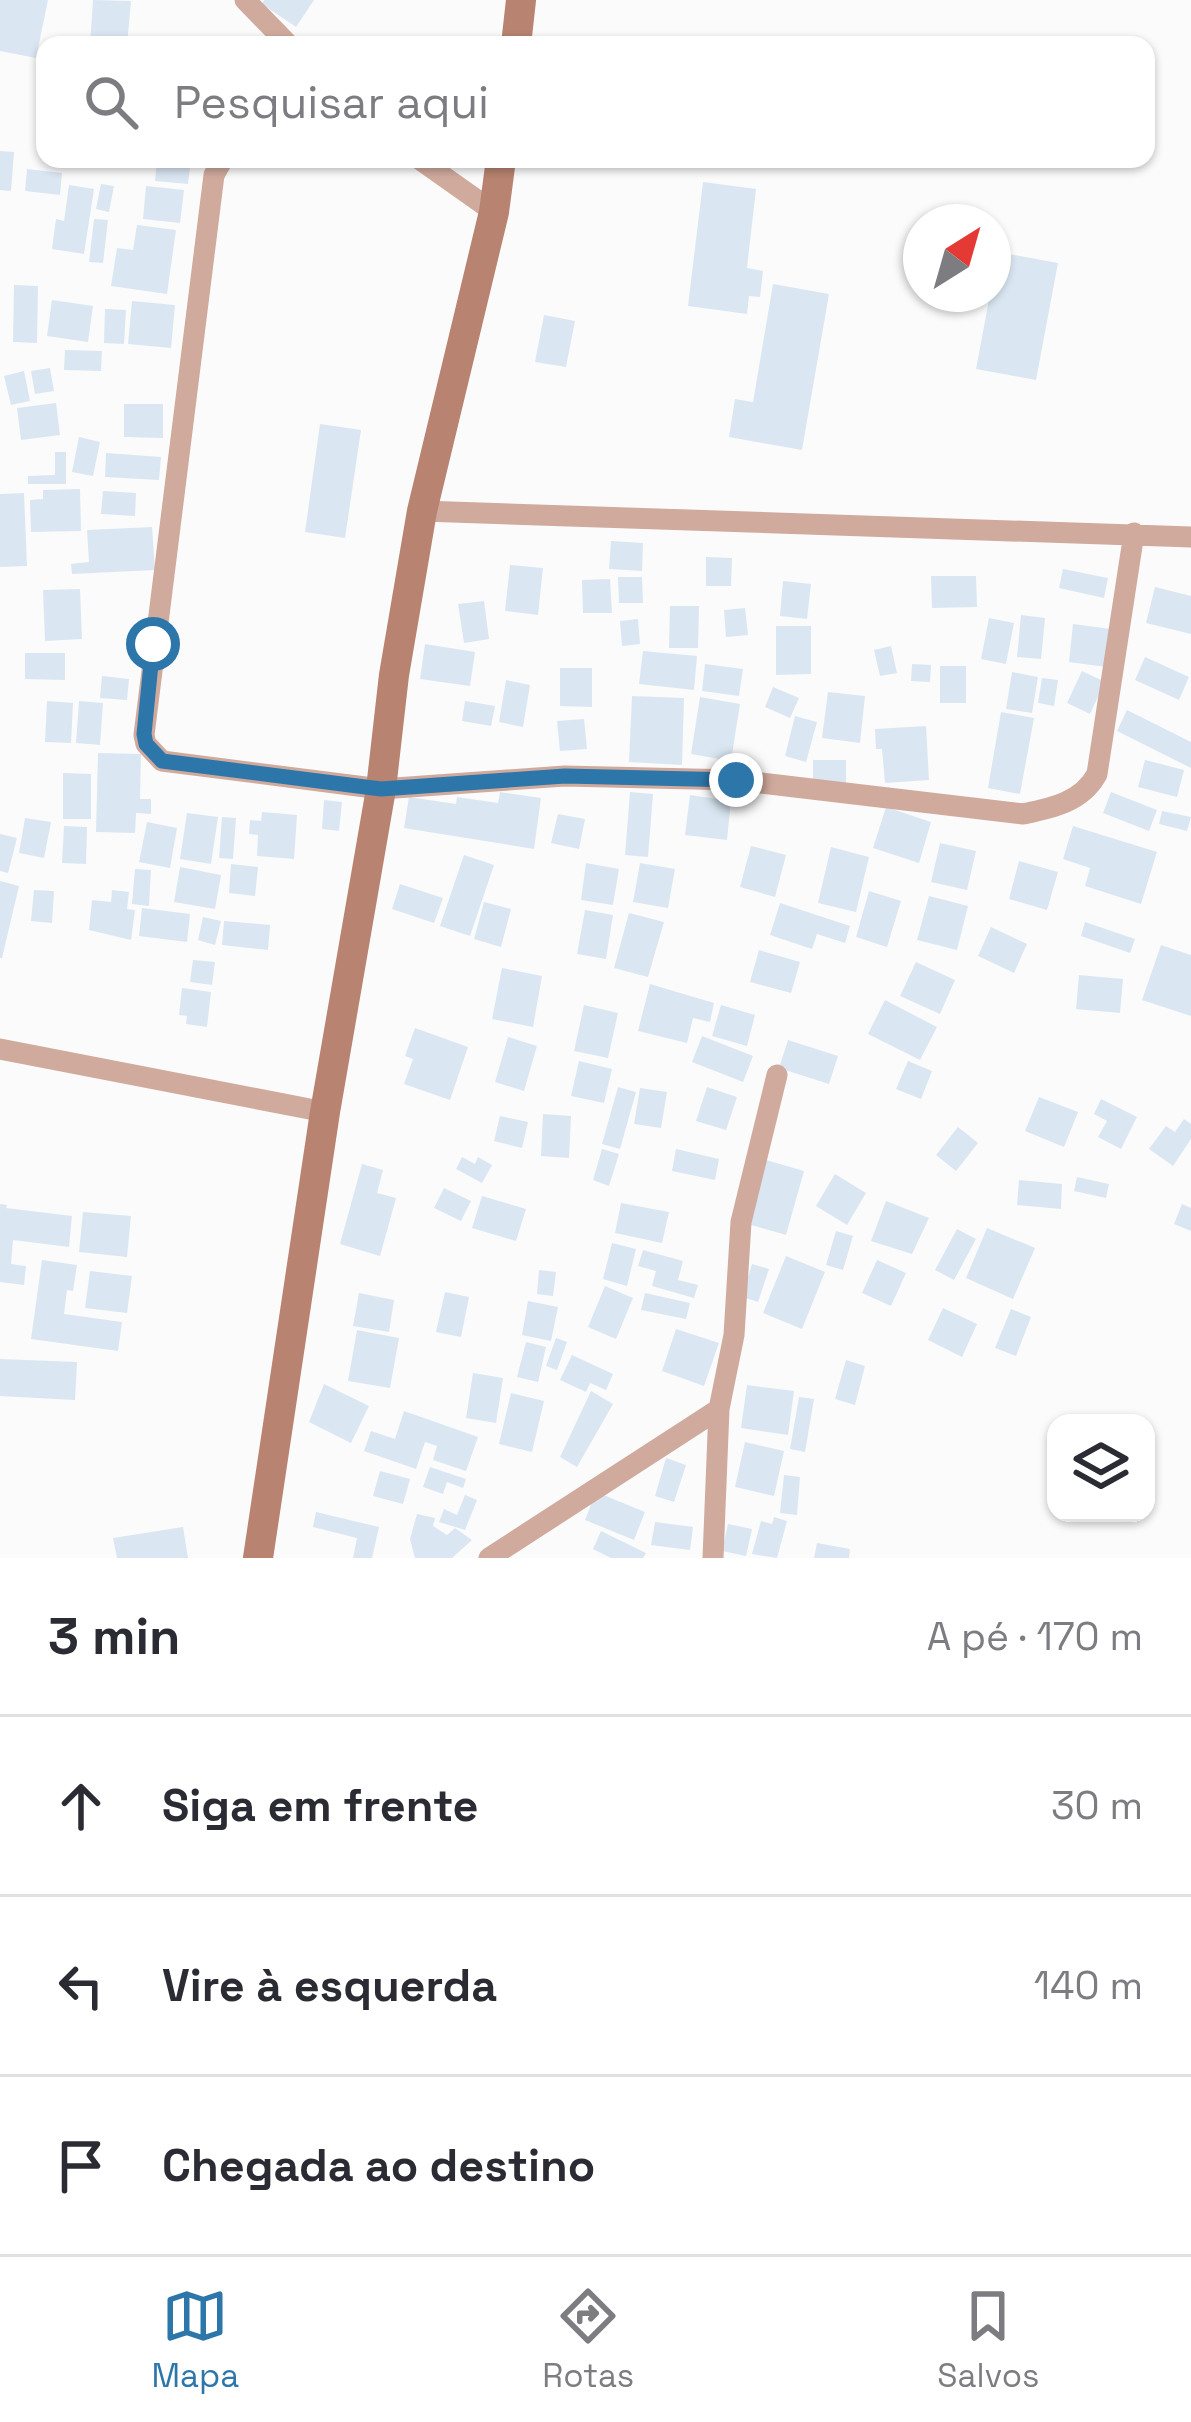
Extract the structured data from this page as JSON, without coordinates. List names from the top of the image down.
{
  "north": "top right",
  "page": {
    "search": "Pesquisar aqui",
    "heading": ["3 min", "A pé · 170 m"],
    "list": [
      ["Siga em frente", "30 m"],
      ["Vire à esquerda", "140 m"],
      "Chegada ao destino"
    ],
    "nav": ["Mapa", "Rotas", "Salvos"]
  }
}
